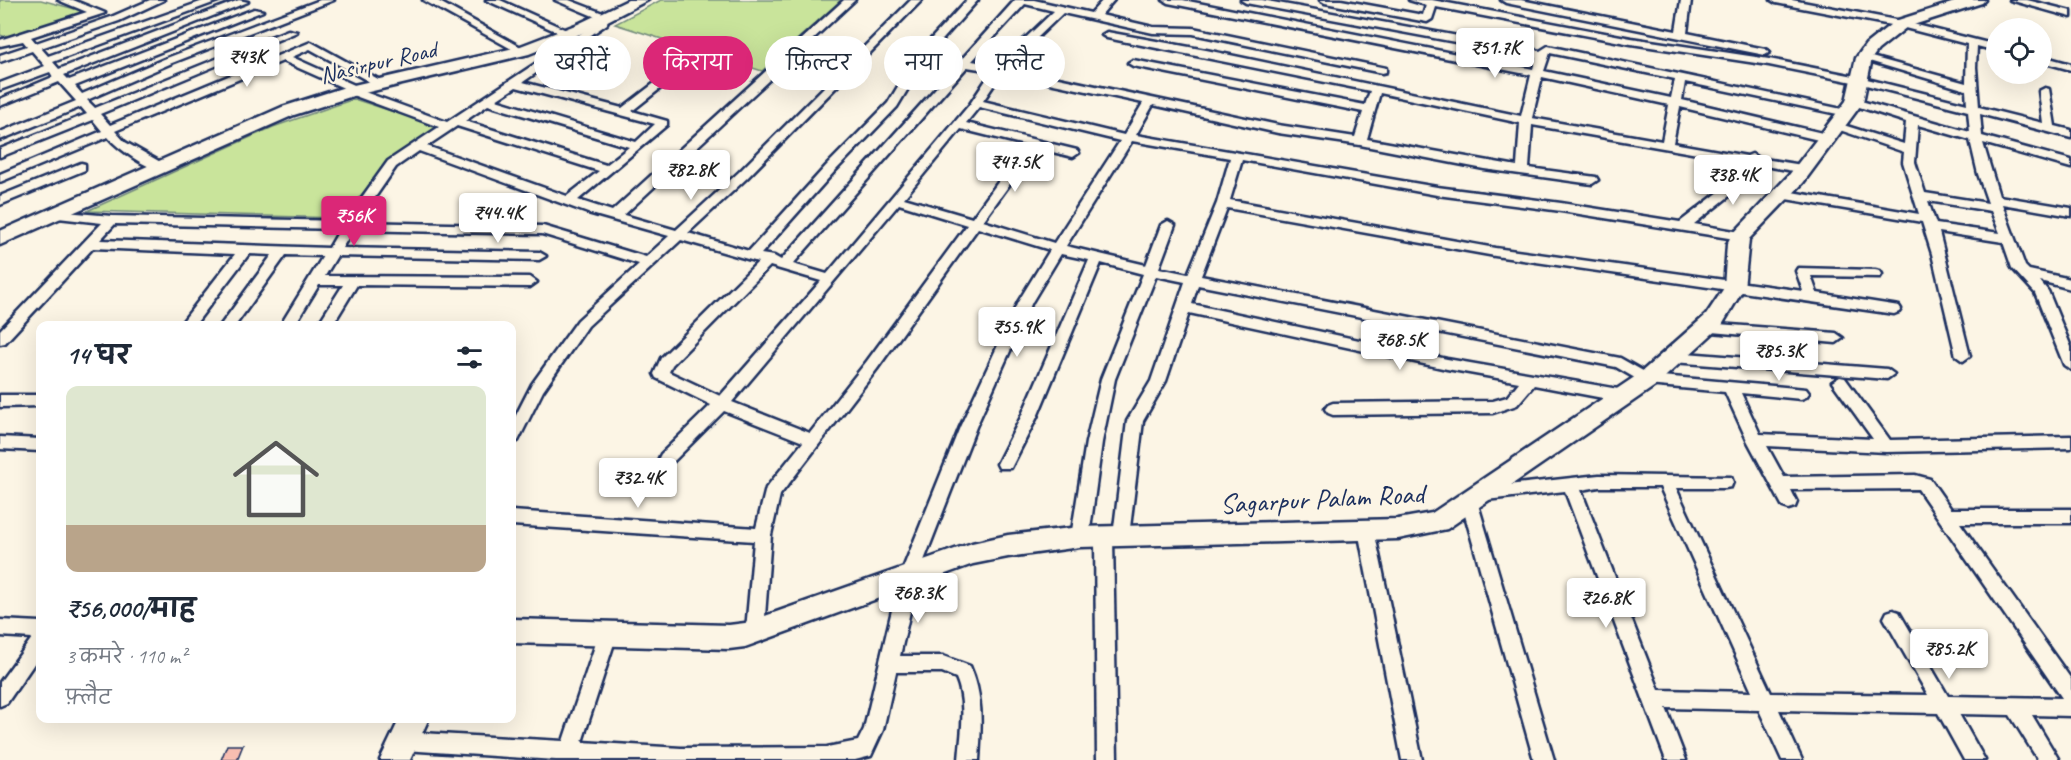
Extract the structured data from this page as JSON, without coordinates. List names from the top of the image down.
{
  "streets": {
    "street": ["Nasirpur Road", "Sagarpur Palam Road"]
  },
  "page": {
    "price": [
      "₹51.7K",
      "₹43K",
      "₹47.5K",
      "₹82.8K",
      "₹38.4K",
      "₹44.4K",
      "₹56K",
      "₹55.9K",
      "₹68.5K",
      "₹85.3K",
      "₹32.4K",
      "₹68.3K",
      "₹26.8K",
      "₹85.2K"
    ],
    "chip": [
      "खरीदें",
      "किराया",
      "फ़िल्टर",
      "नया",
      "फ़्लैट"
    ],
    "heading": "14 घर",
    "list": [
      {
        "name": "₹56,000/माह",
        "note": "3 कमरे · 110 m² · फ़्लैट"
      }
    ]
  }
}
